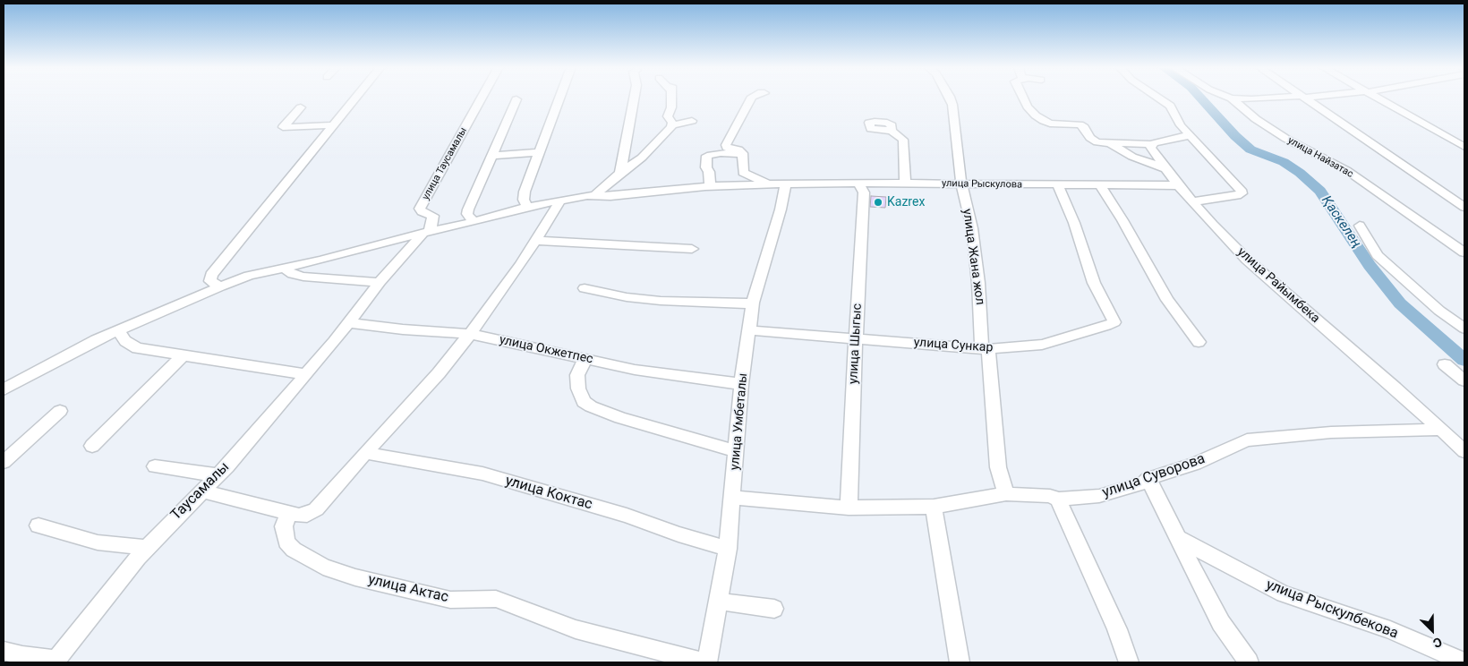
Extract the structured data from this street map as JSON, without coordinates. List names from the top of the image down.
{
  "streets": {
    "street": [
      "улица Найзатас",
      "улица Таусамалы",
      "улица Рыскулова",
      "улица Жана жол",
      "улица Райымбека",
      "улица Шыгыс",
      "улица Сункар",
      "улица Окжетпес",
      "улица Умбеталы",
      "улица Суворова",
      "Таусамалы",
      "улица Коктас",
      "улица Актас",
      "улица Рыскулбекова"
    ]
  },
  "crossings": [
    ["улица Таусамалы", "улица Рыскулова"],
    ["улица Рыскулова", "улица Жана жол"],
    ["улица Рыскулова", "улица Шыгыс"],
    ["улица Рыскулова", "улица Сункар"],
    ["улица Рыскулова", "улица Умбеталы"],
    ["улица Жана жол", "улица Сункар"],
    ["улица Жана жол", "улица Суворова"],
    ["улица Райымбека", "улица Суворова"],
    ["улица Шыгыс", "улица Сункар"],
    ["улица Шыгыс", "улица Суворова"],
    ["улица Сункар", "улица Умбеталы"],
    ["улица Окжетпес", "улица Умбеталы"],
    ["улица Окжетпес", "Таусамалы"],
    ["улица Умбеталы", "улица Суворова"],
    ["улица Умбеталы", "улица Коктас"],
    ["улица Умбеталы", "улица Актас"]
  ],
  "water": ["Қаскелең"],
  "places": ["Kazrex"],
  "north": "bottom right"
}
